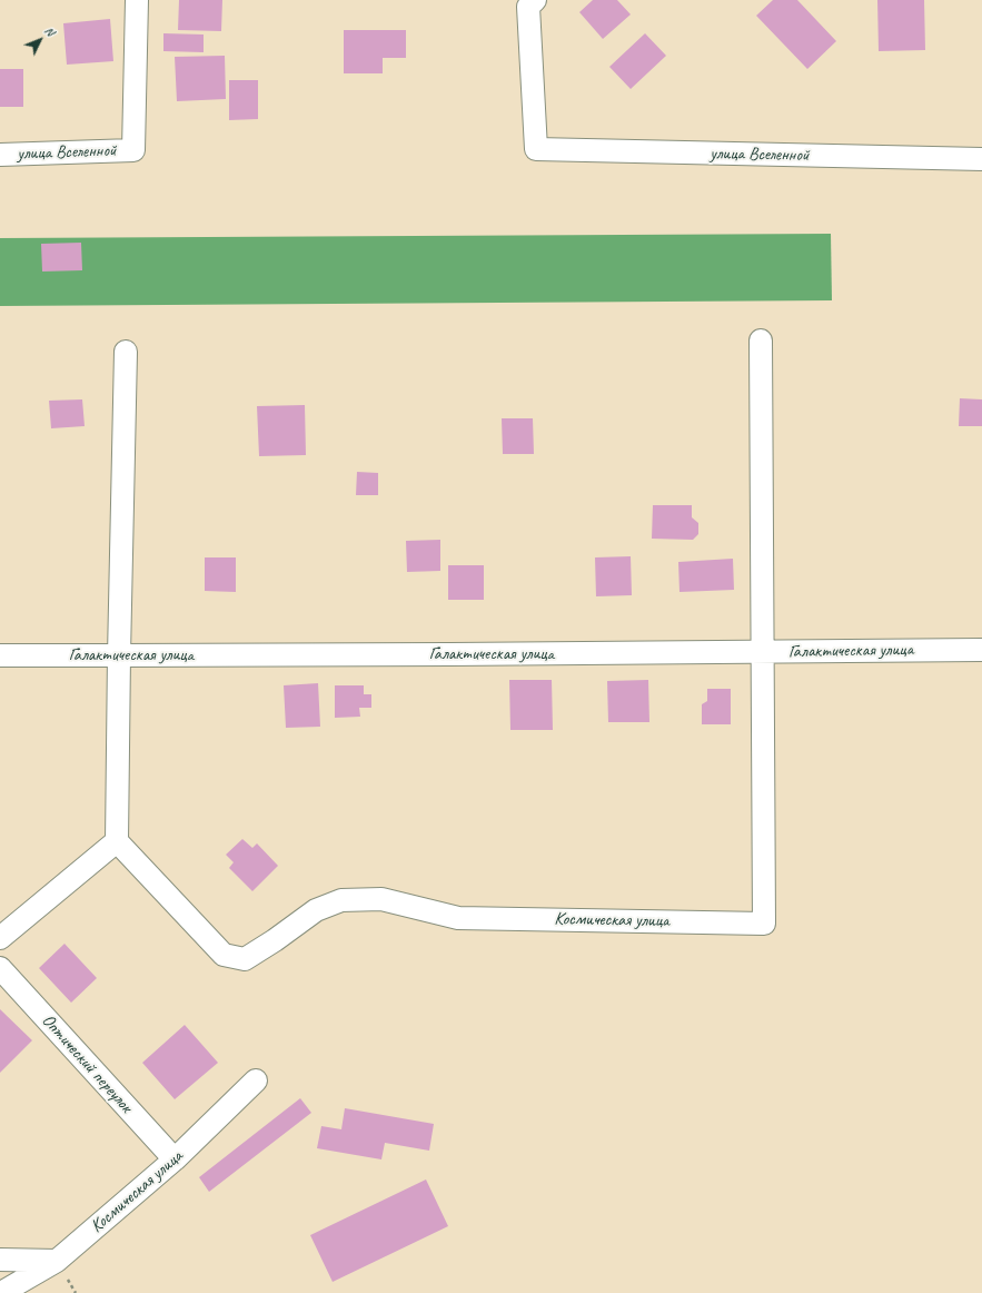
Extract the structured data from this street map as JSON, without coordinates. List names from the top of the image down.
{
  "streets": {
    "street": [
      "улица Вселенной",
      "Галактическая улица",
      "Космическая улица",
      "Оптический переулок"
    ]
  },
  "crossings": [
    ["Галактическая улица", "Космическая улица"],
    ["Космическая улица", "Оптический переулок"]
  ],
  "north": "top right"
}
